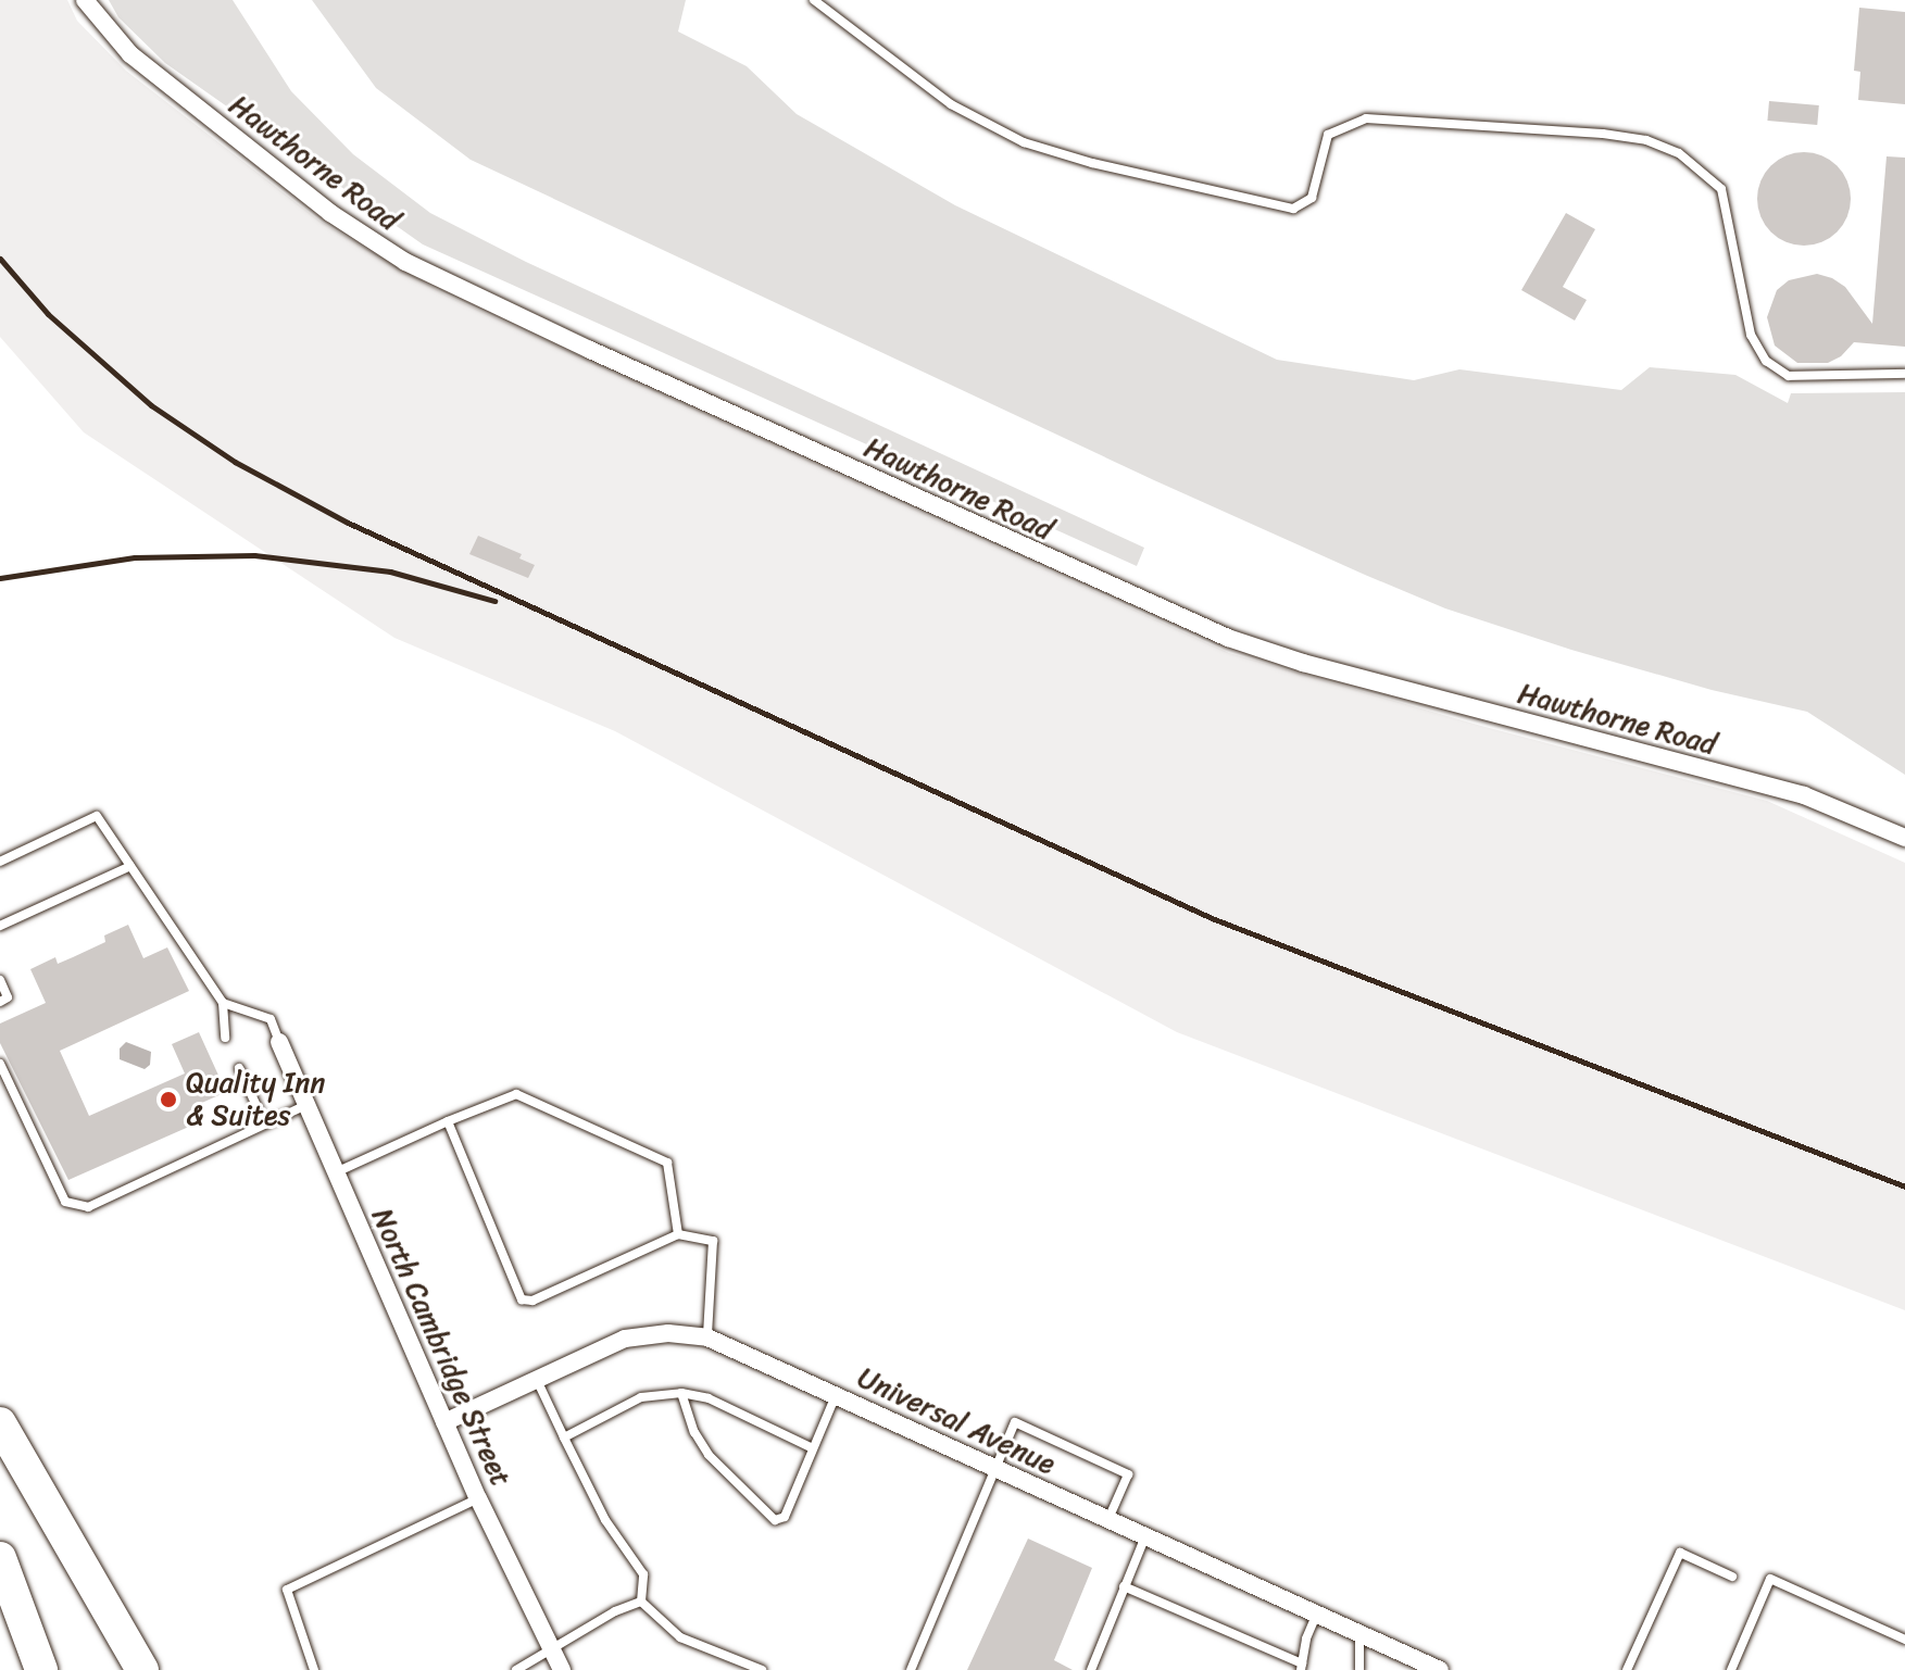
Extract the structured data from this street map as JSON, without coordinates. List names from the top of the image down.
{
  "streets": {
    "street": ["Hawthorne Road", "North Cambridge Street", "Universal Avenue"]
  },
  "crossings": [
    ["North Cambridge Street", "Universal Avenue"]
  ],
  "places": ["Quality Inn & Suites"]
}
